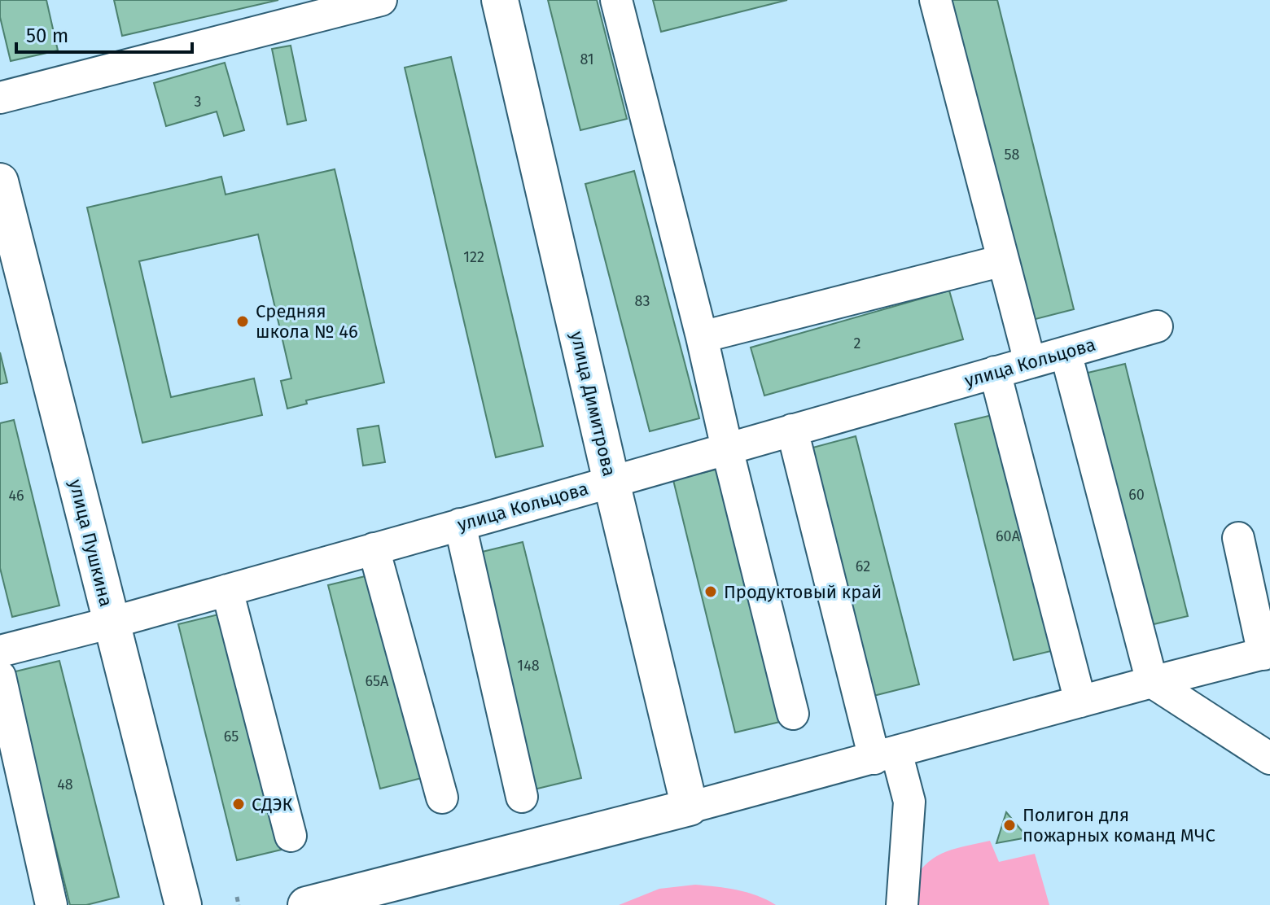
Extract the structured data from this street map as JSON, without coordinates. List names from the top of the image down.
{
  "streets": {
    "main road": ["улица Димитрова", "улица Пушкина"],
    "street": ["улица Кольцова"]
  },
  "crossings": [
    ["улица Кольцова", "улица Димитрова"],
    ["улица Кольцова", "улица Пушкина"]
  ],
  "places": [
    "Средняя школа № 46",
    "Продуктовый край",
    "СДЭК",
    "Полигон для пожарных команд МЧС"
  ],
  "house_numbers": [
    "81",
    "3",
    "58",
    "122",
    "83",
    "2",
    "60",
    "46",
    "60А",
    "62",
    "148",
    "65А",
    "65",
    "48"
  ],
  "scale_bar": "50 m"
}
